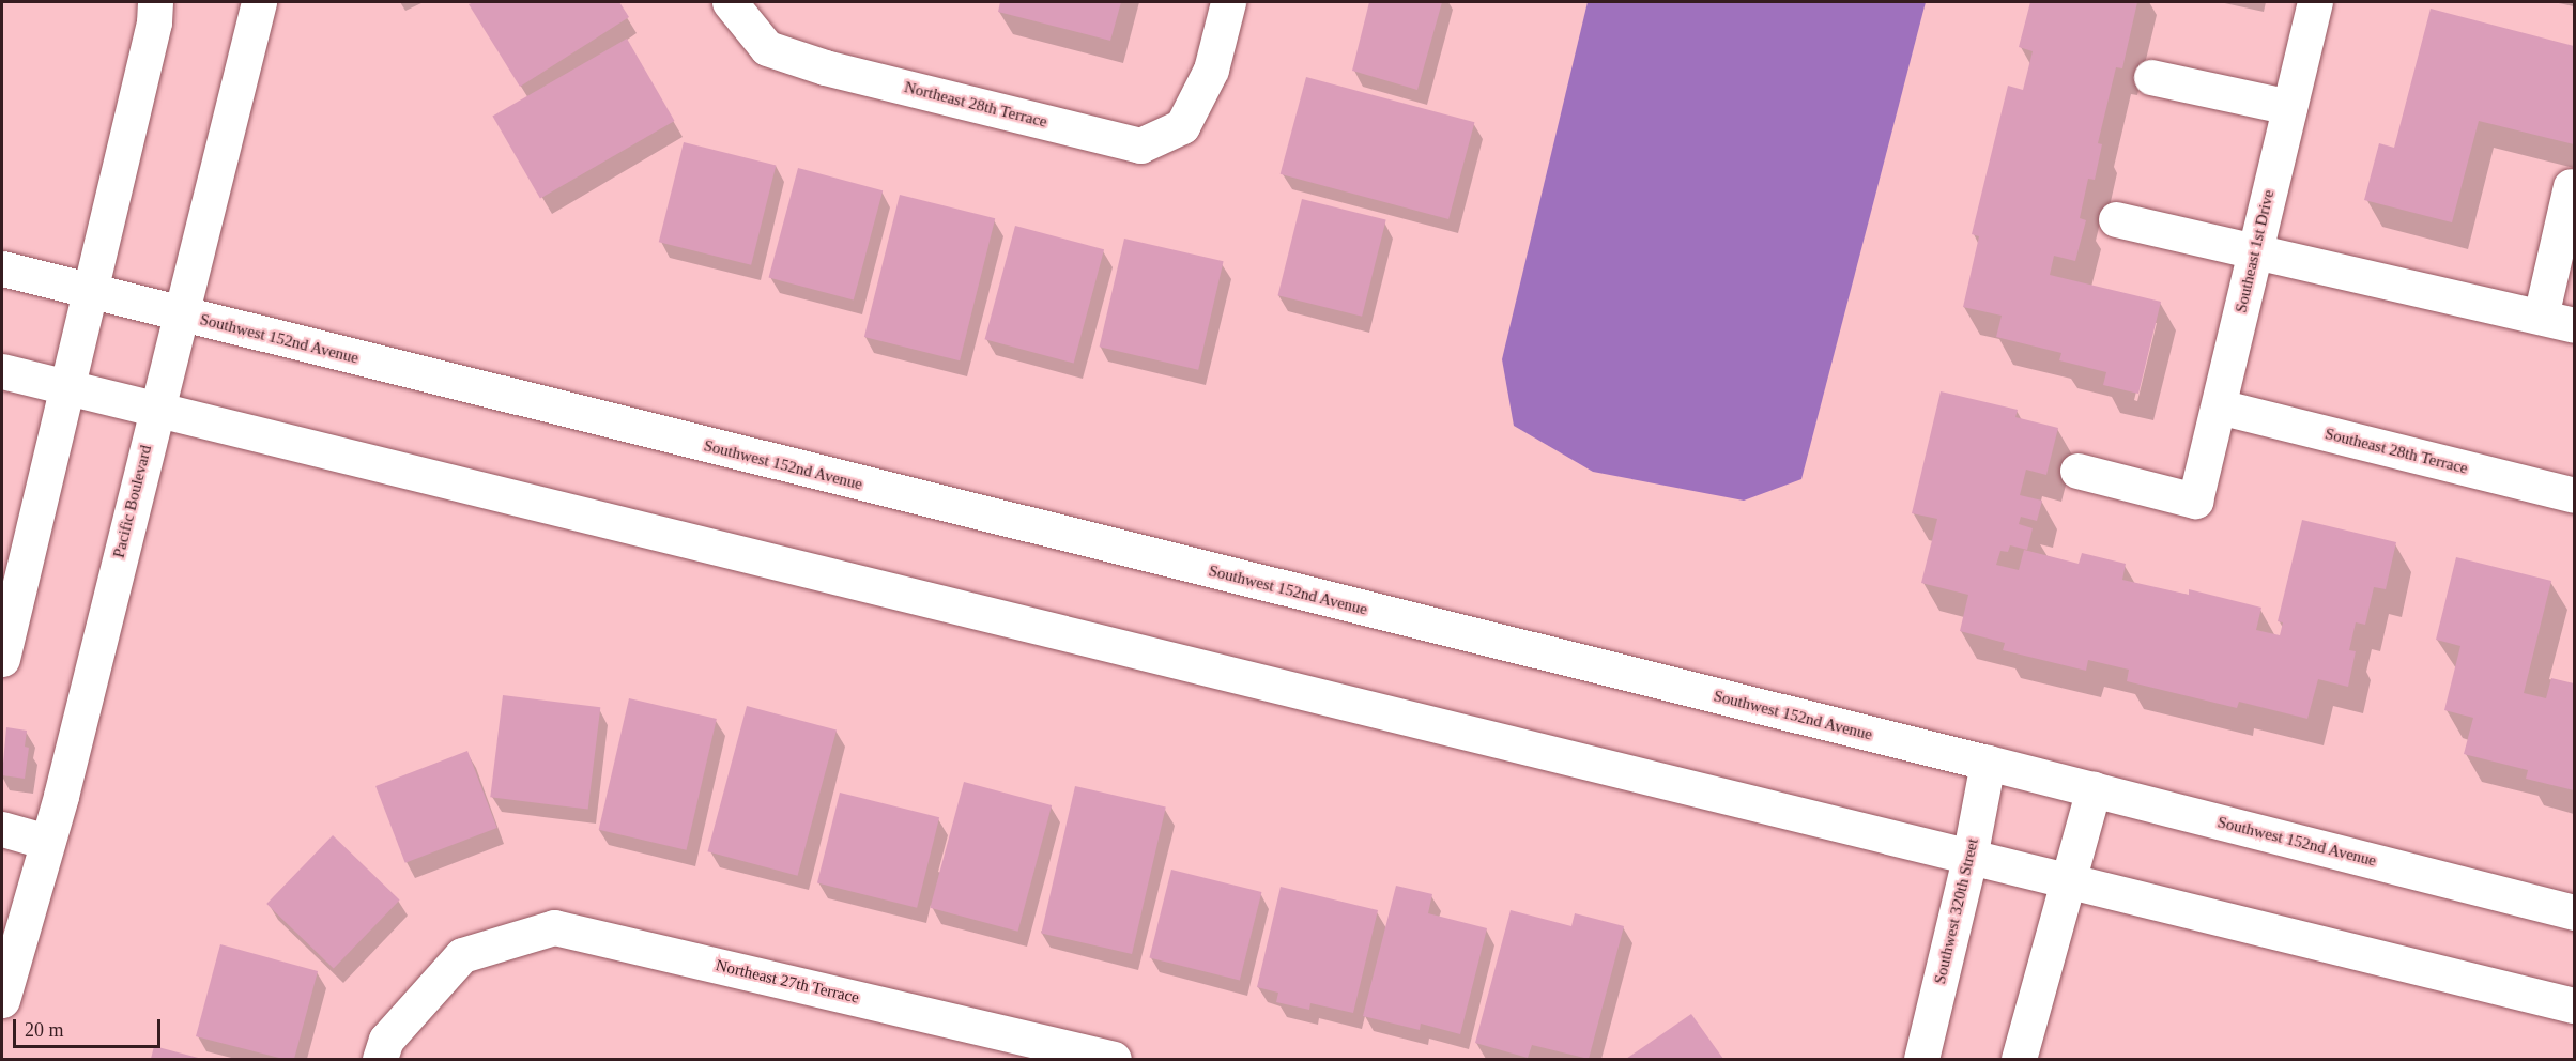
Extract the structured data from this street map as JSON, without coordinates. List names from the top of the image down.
{
  "streets": {
    "street": [
      "Northeast 28th Terrace",
      "Southeast 1st Drive",
      "Southwest 152nd Avenue",
      "Southeast 28th Terrace",
      "Pacific Boulevard",
      "Southwest 320th Street",
      "Northeast 27th Terrace"
    ]
  },
  "crossings": [
    ["Southeast 1st Drive", "Southeast 28th Terrace"],
    ["Southwest 152nd Avenue", "Pacific Boulevard"],
    ["Southwest 152nd Avenue", "Southwest 320th Street"]
  ],
  "scale_bar": "20 m"
}
